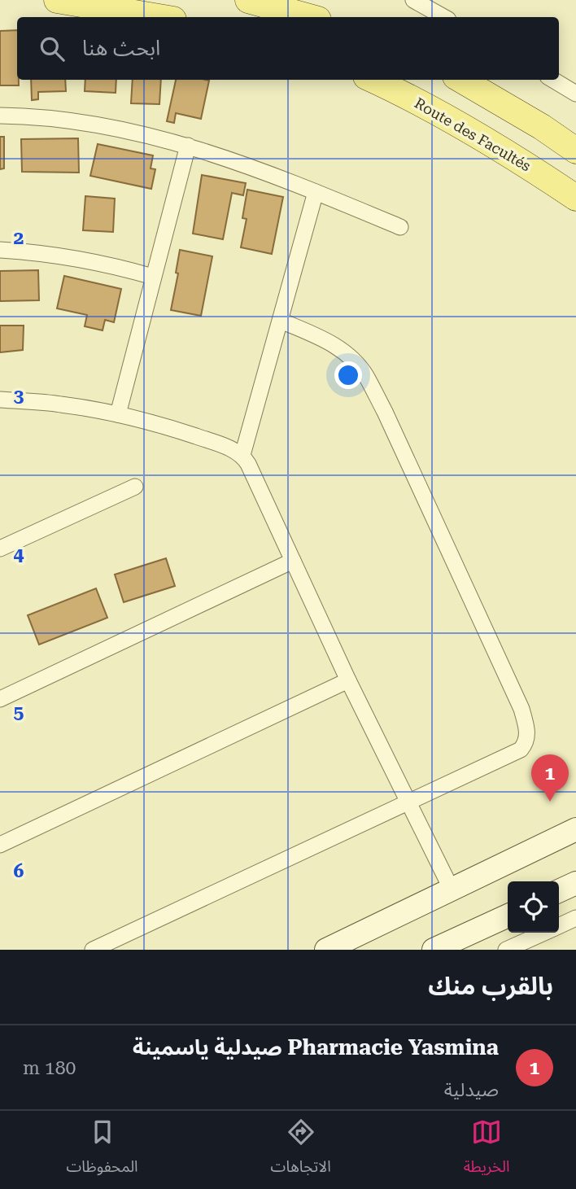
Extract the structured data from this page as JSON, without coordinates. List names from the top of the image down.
{
  "streets": {
    "main road": ["Route des Facultés"]
  },
  "page": {
    "search": "ابحث هنا",
    "pins": "1",
    "heading": "بالقرب منك",
    "list": [
      {
        "mark": "1",
        "name": "Pharmacie Yasmina صيدلية ياسمينة",
        "note": "صيدلية",
        "value": "180 m"
      }
    ],
    "nav": ["الخريطة", "الاتجاهات", "المحفوظات"]
  },
  "grid": {
    "rows": [
      "2",
      "3",
      "4",
      "5",
      "6"
    ]
  }
}
